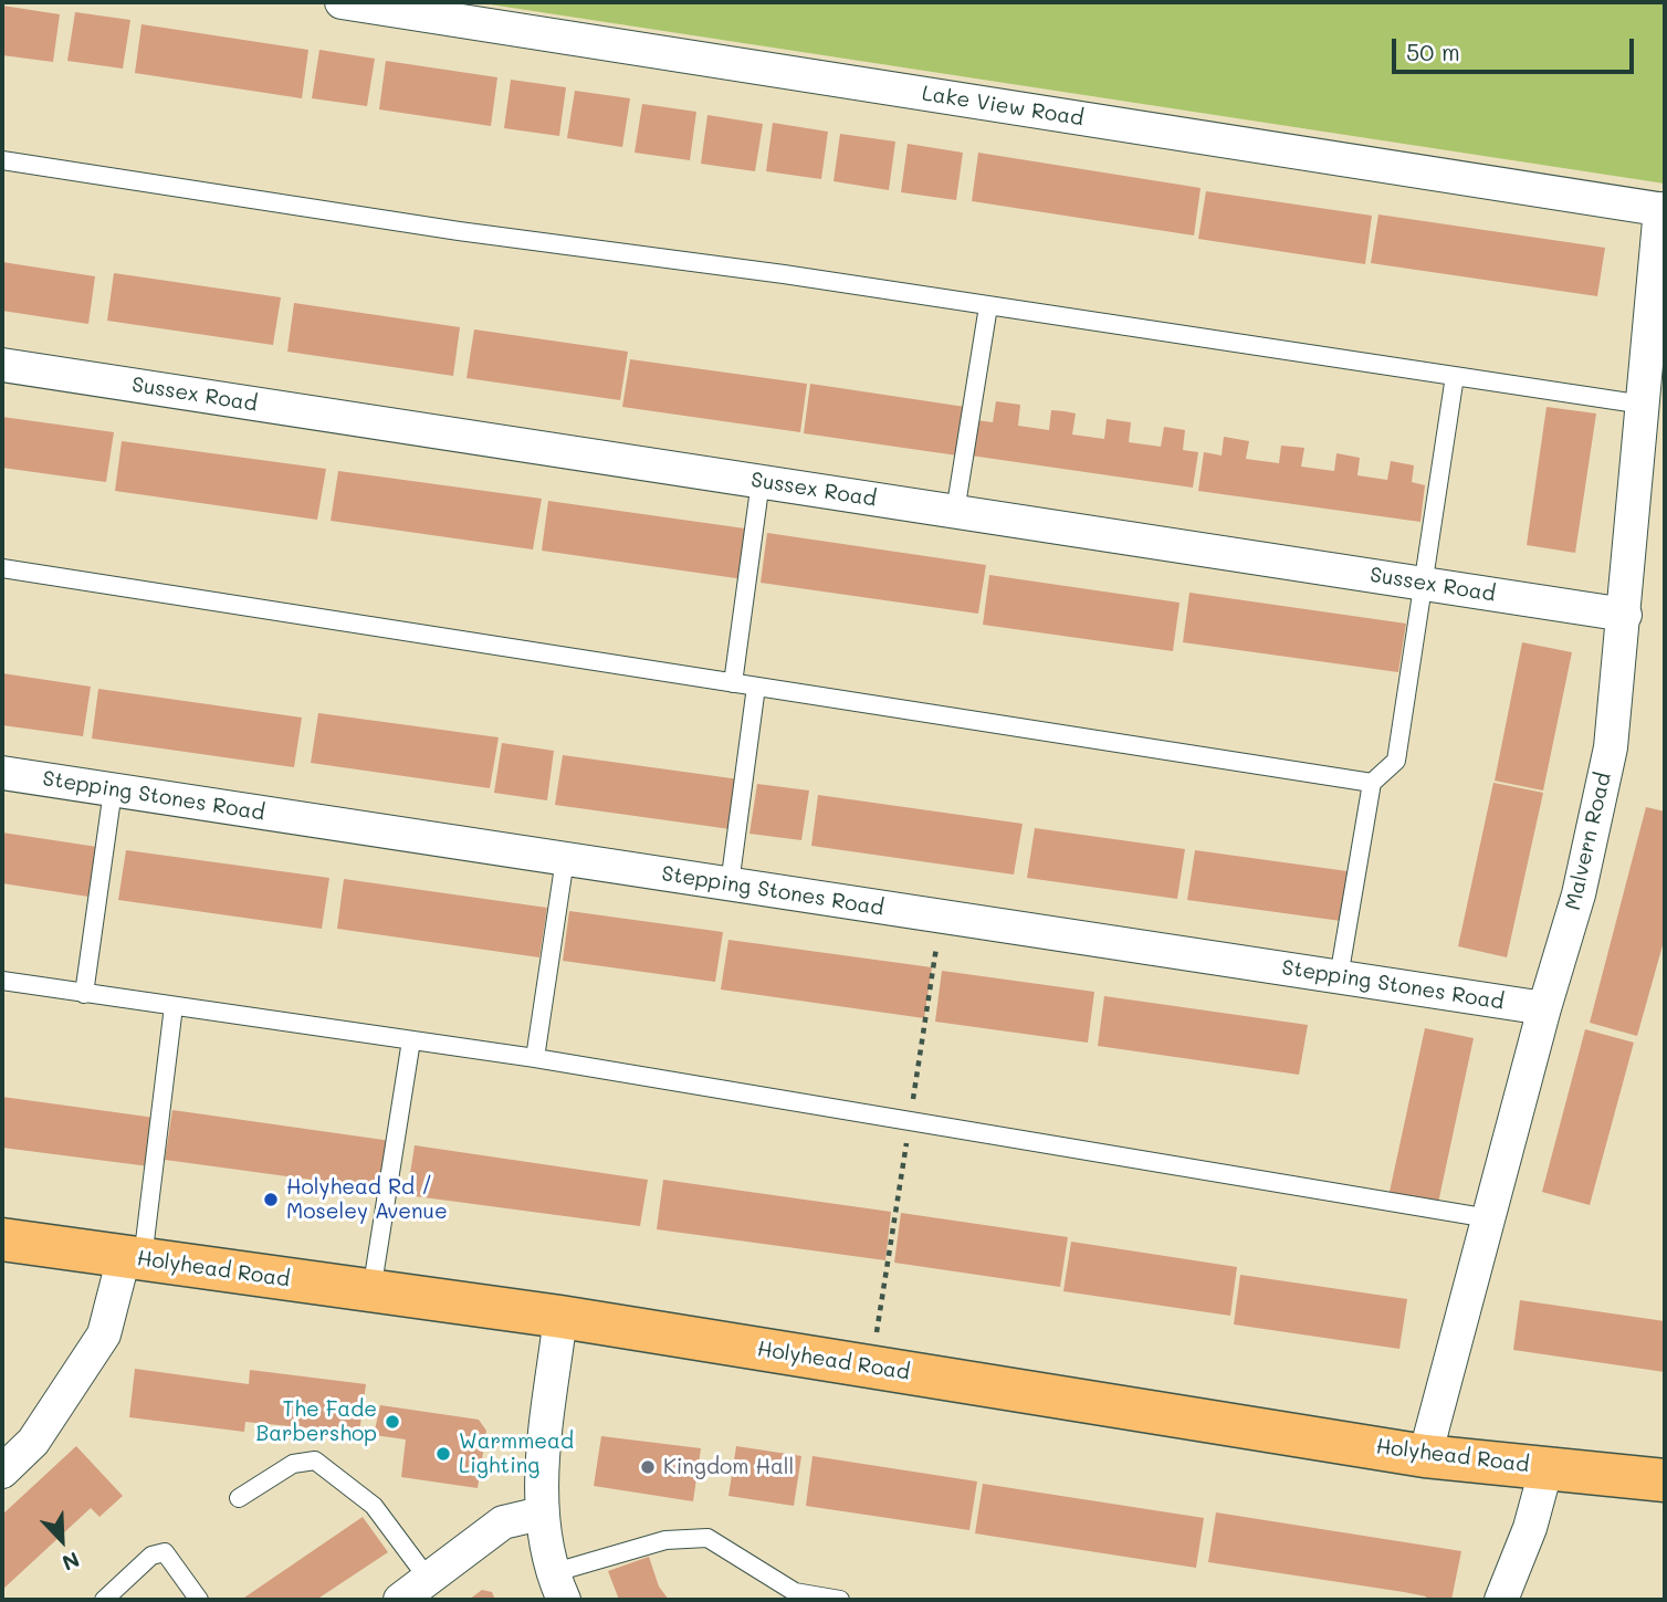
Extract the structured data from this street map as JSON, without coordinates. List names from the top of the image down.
{
  "streets": {
    "highway": ["Holyhead Road"],
    "street": [
      "Lake View Road",
      "Sussex Road",
      "Stepping Stones Road",
      "Malvern Road"
    ]
  },
  "crossings": [
    ["Lake View Road", "Malvern Road"],
    ["Sussex Road", "Malvern Road"],
    ["Stepping Stones Road", "Malvern Road"],
    ["Malvern Road", "Holyhead Road"]
  ],
  "places": [
    "Holyhead Rd / Moseley Avenue",
    "The Fade Barbershop",
    "Warmmead Lighting",
    "Kingdom Hall"
  ],
  "scale_bar": "50 m",
  "north": "bottom right"
}
